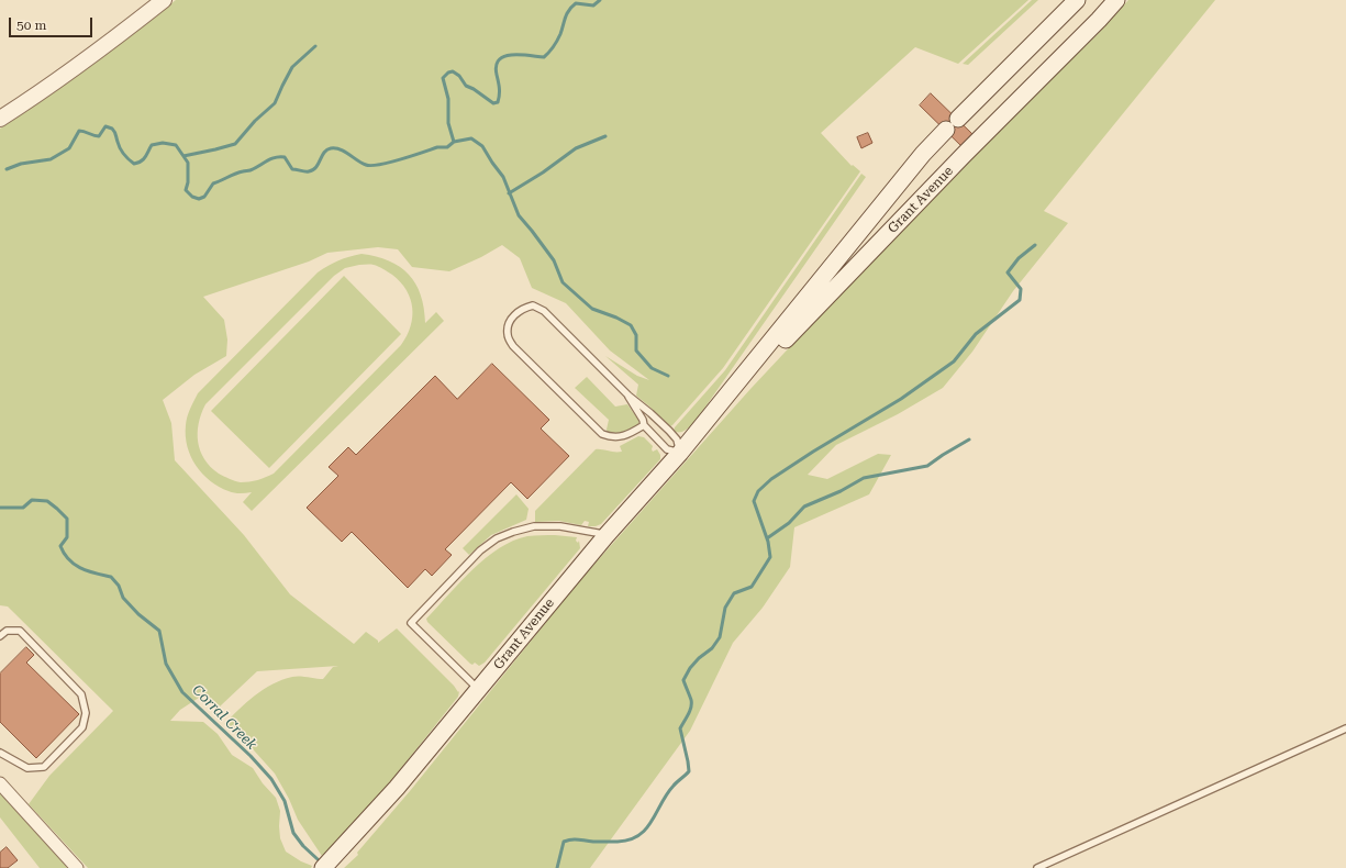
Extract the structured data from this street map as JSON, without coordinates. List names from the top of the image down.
{
  "streets": {
    "main road": ["Grant Avenue"]
  },
  "water": ["Corral Creek"],
  "scale_bar": "50 m"
}
